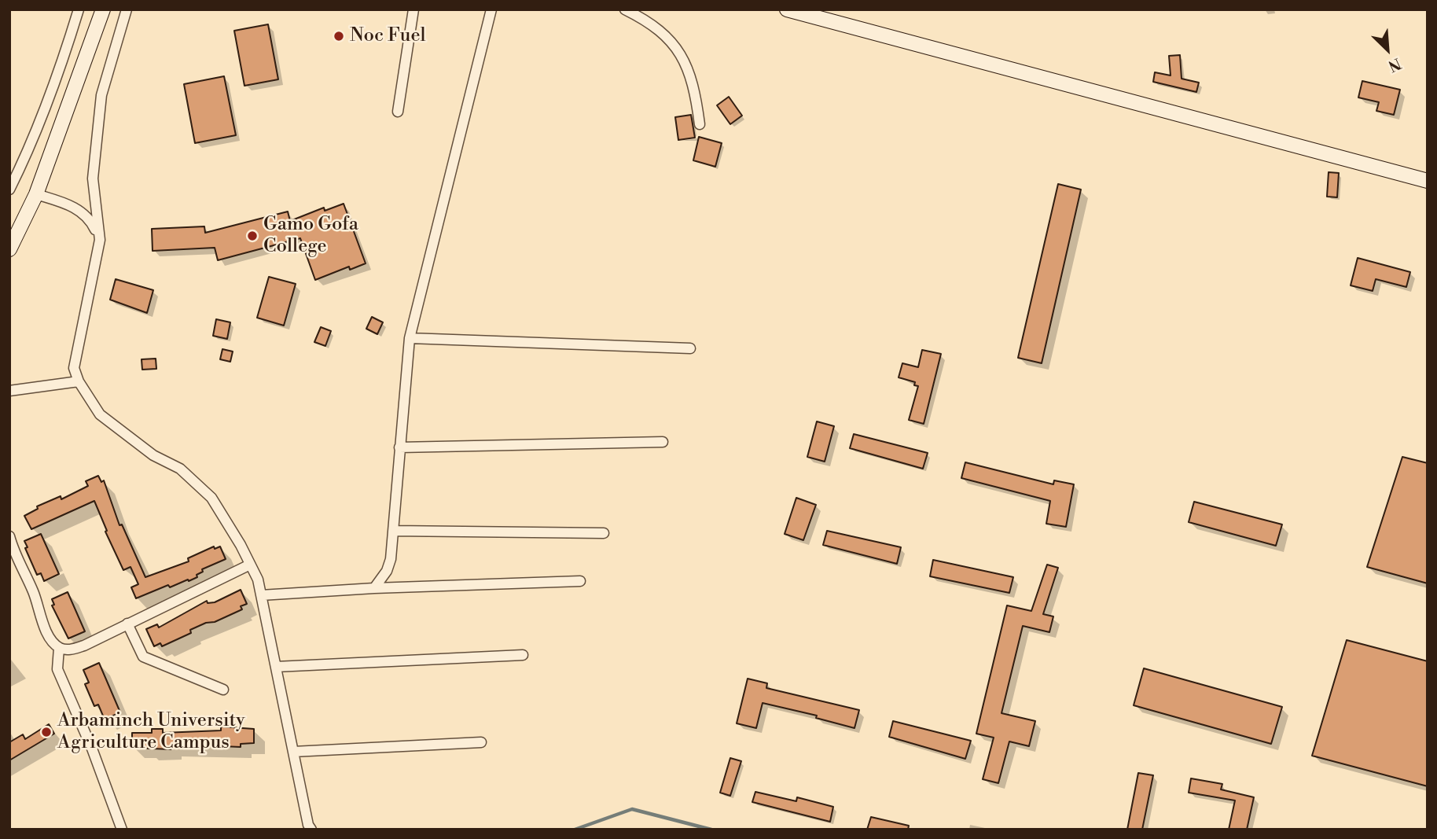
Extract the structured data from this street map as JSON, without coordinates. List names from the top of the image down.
{
  "places": ["Noc Fuel", "Gamo Gofa College", "Arbaminch University Agriculture Campus"],
  "north": "bottom right"
}
